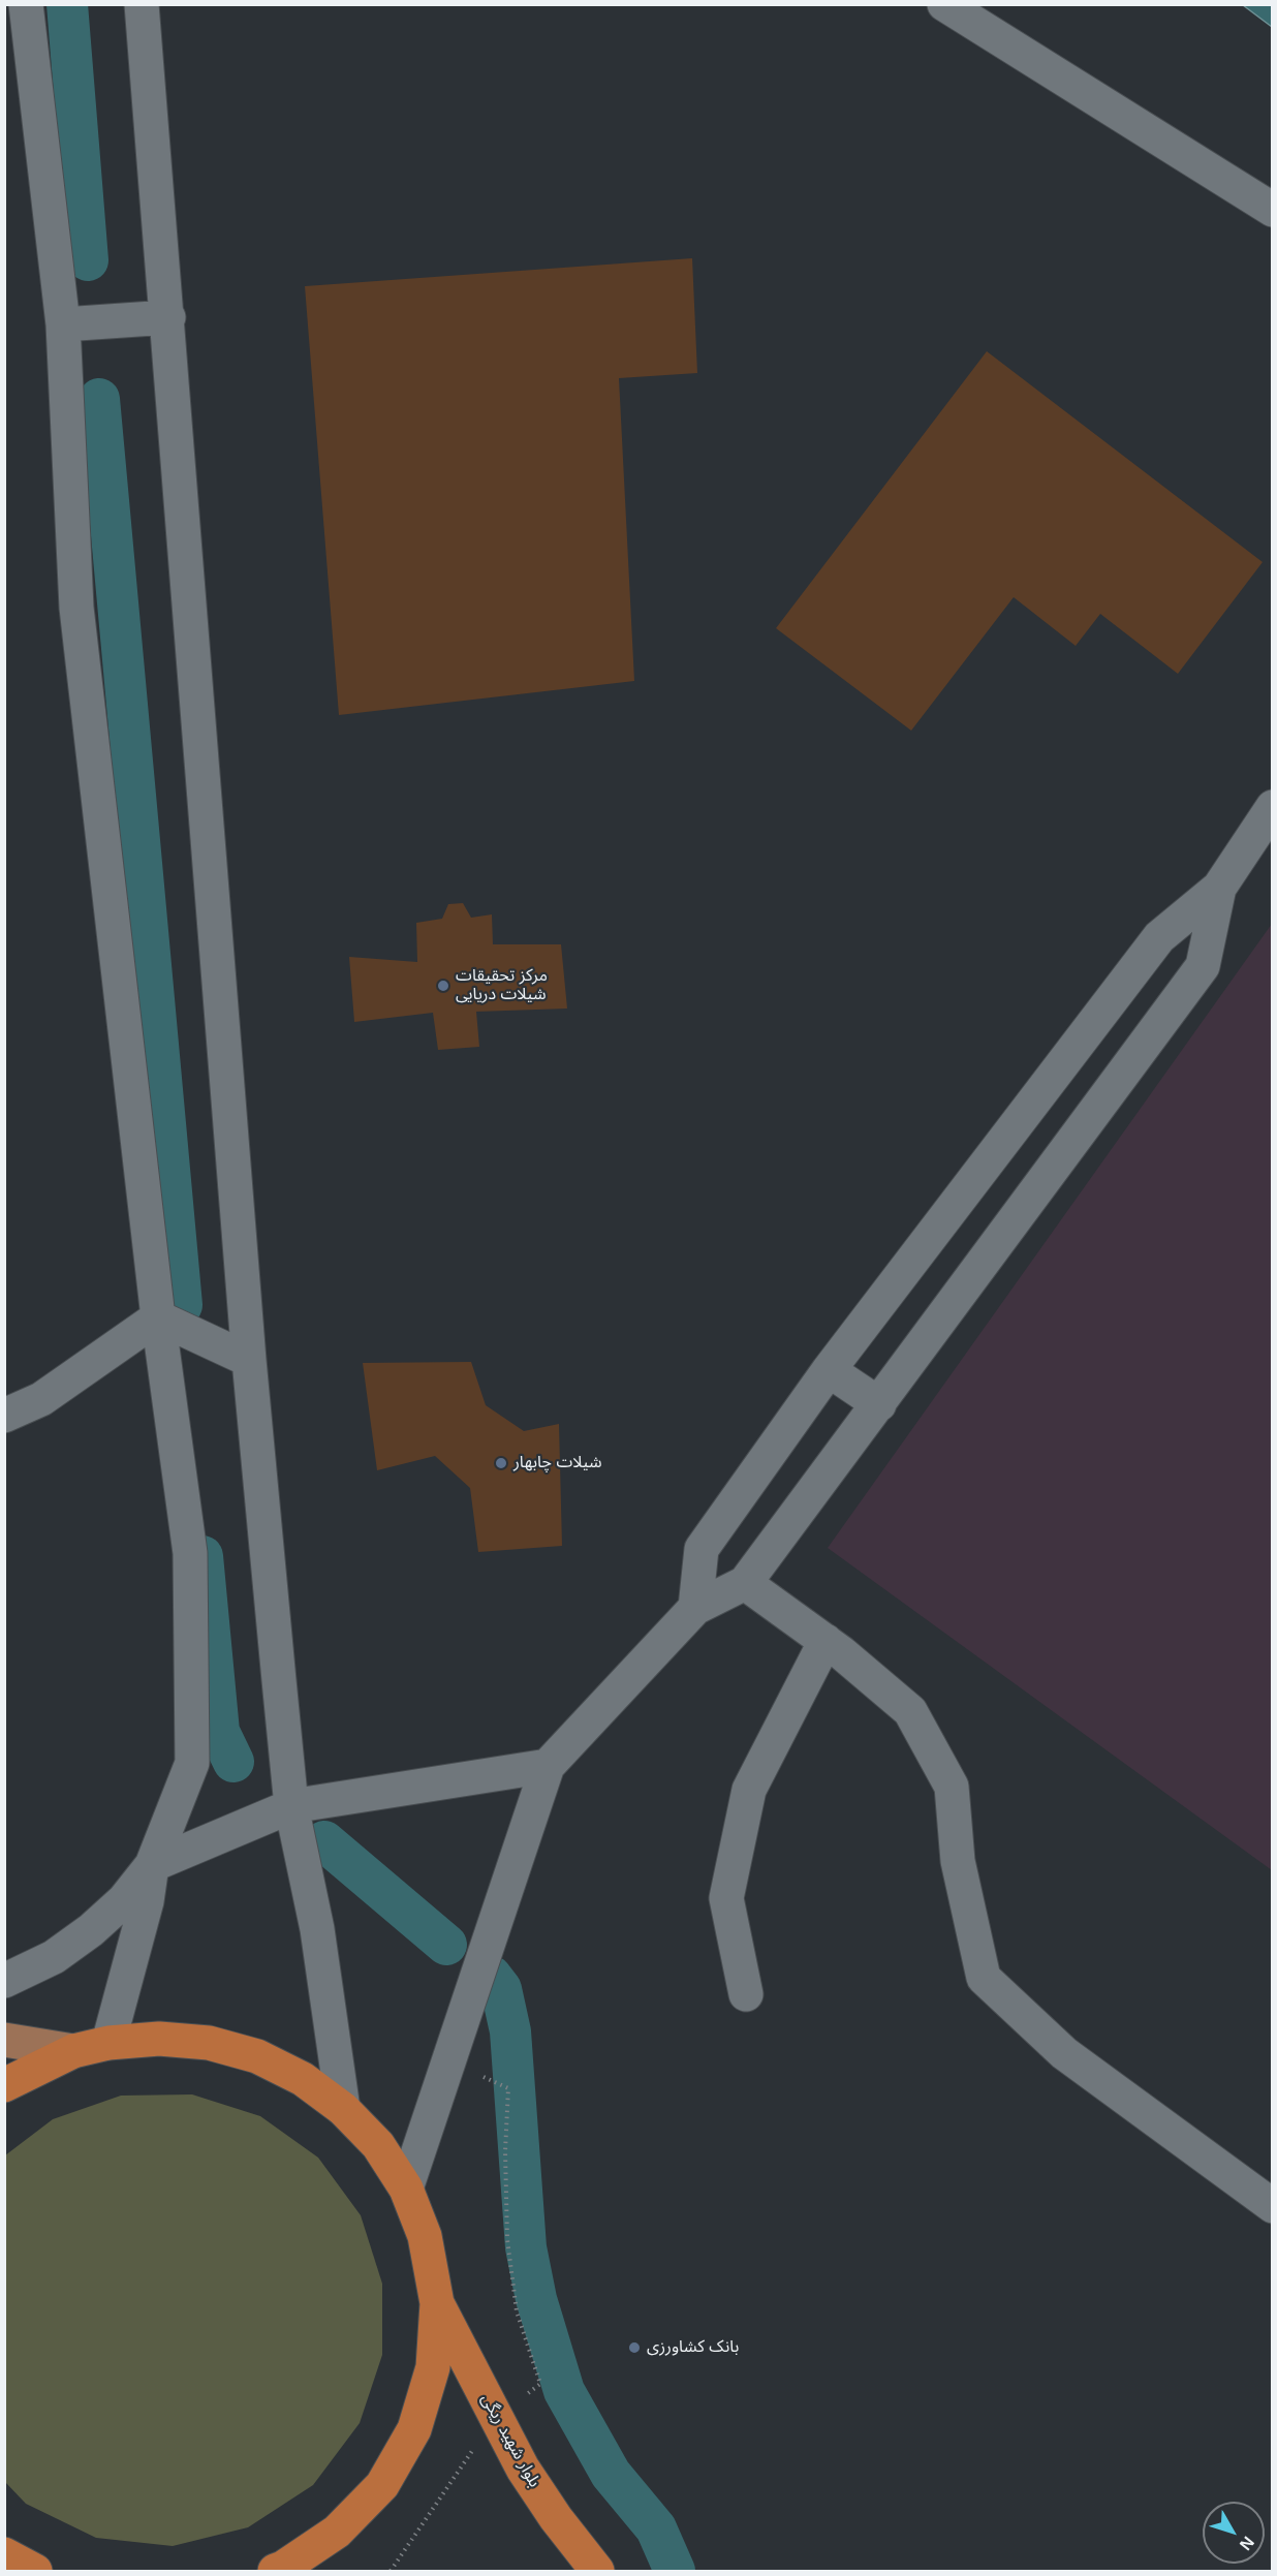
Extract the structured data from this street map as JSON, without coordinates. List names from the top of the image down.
{
  "streets": {
    "highway": ["بلوار شهید ریگی"]
  },
  "places": ["مرکز تحقیقات شیلات دریایی", "شیلات چابهار", "بانک کشاورزی"],
  "north": "bottom right"
}
